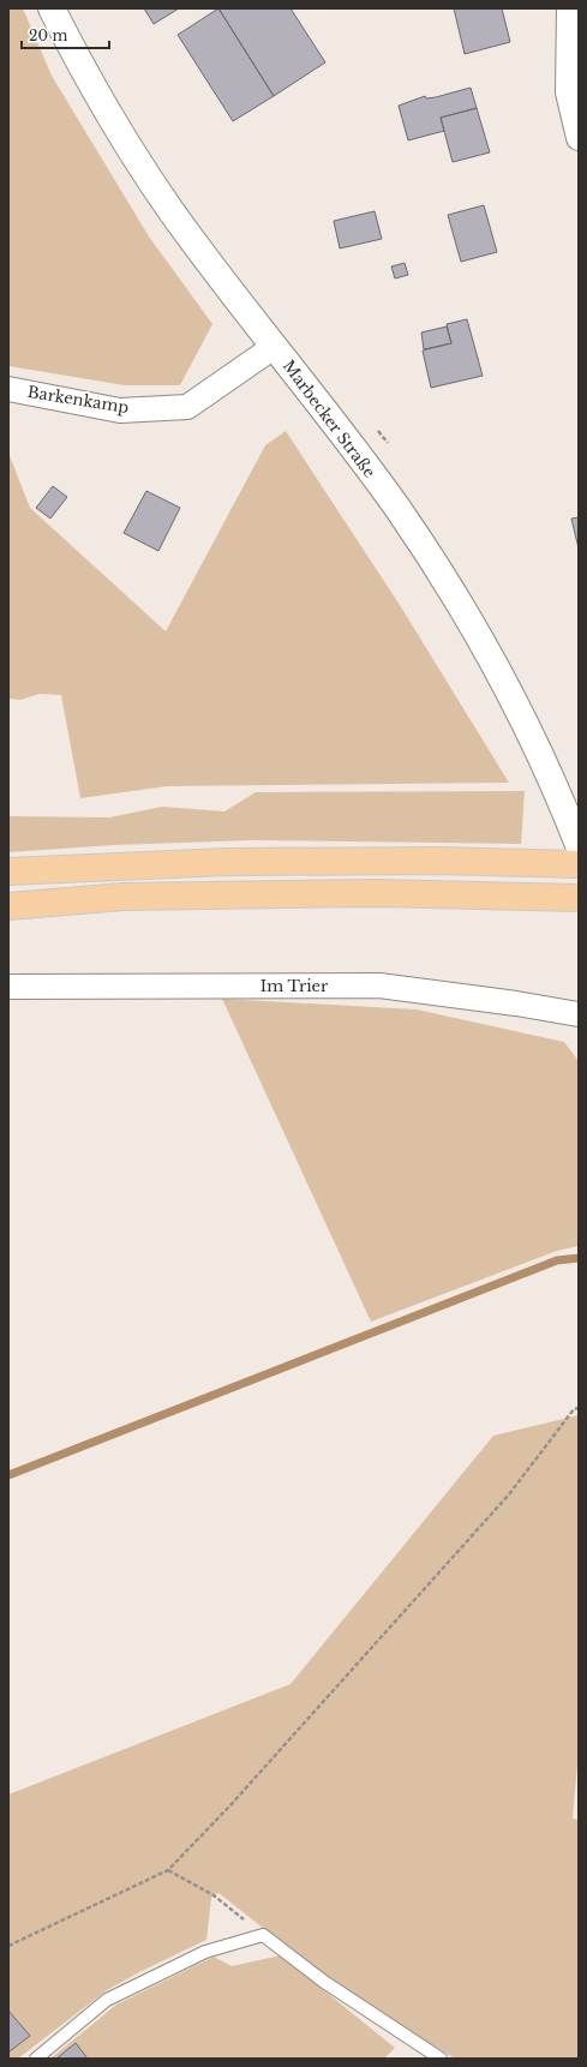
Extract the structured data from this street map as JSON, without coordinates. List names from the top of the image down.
{
  "streets": {
    "main road": ["Marbecker Straße"],
    "street": ["Barkenkamp", "Im Trier"]
  },
  "crossings": [
    ["Barkenkamp", "Marbecker Straße"]
  ],
  "scale_bar": "20 m"
}
